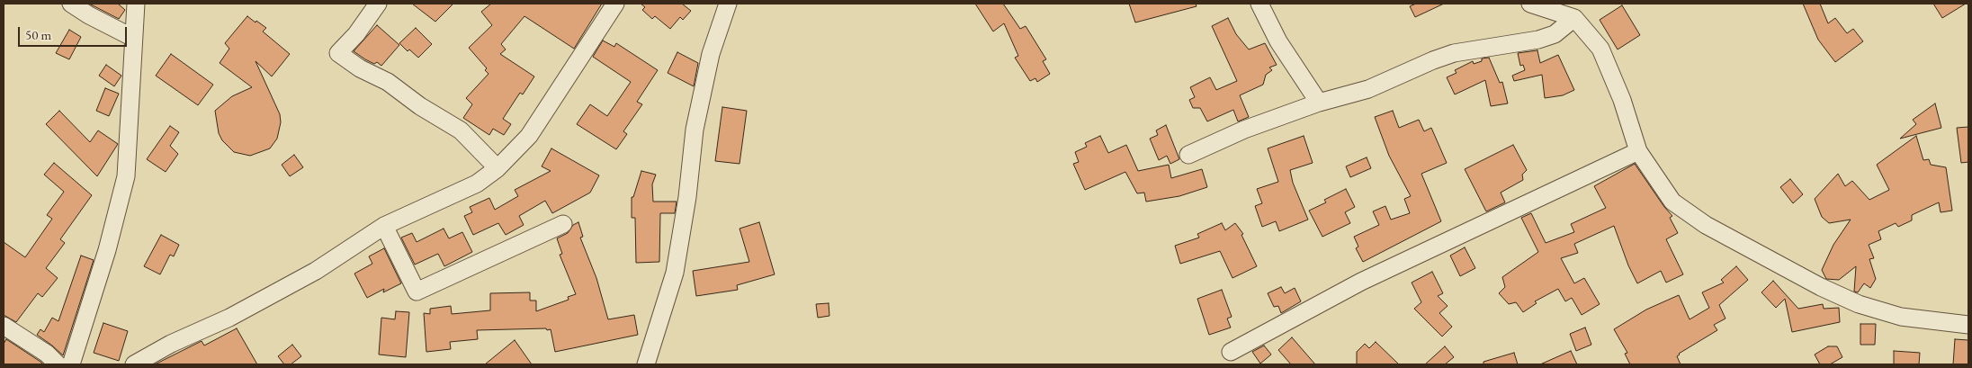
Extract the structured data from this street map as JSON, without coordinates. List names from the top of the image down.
{
  "scale_bar": "50 m"
}
